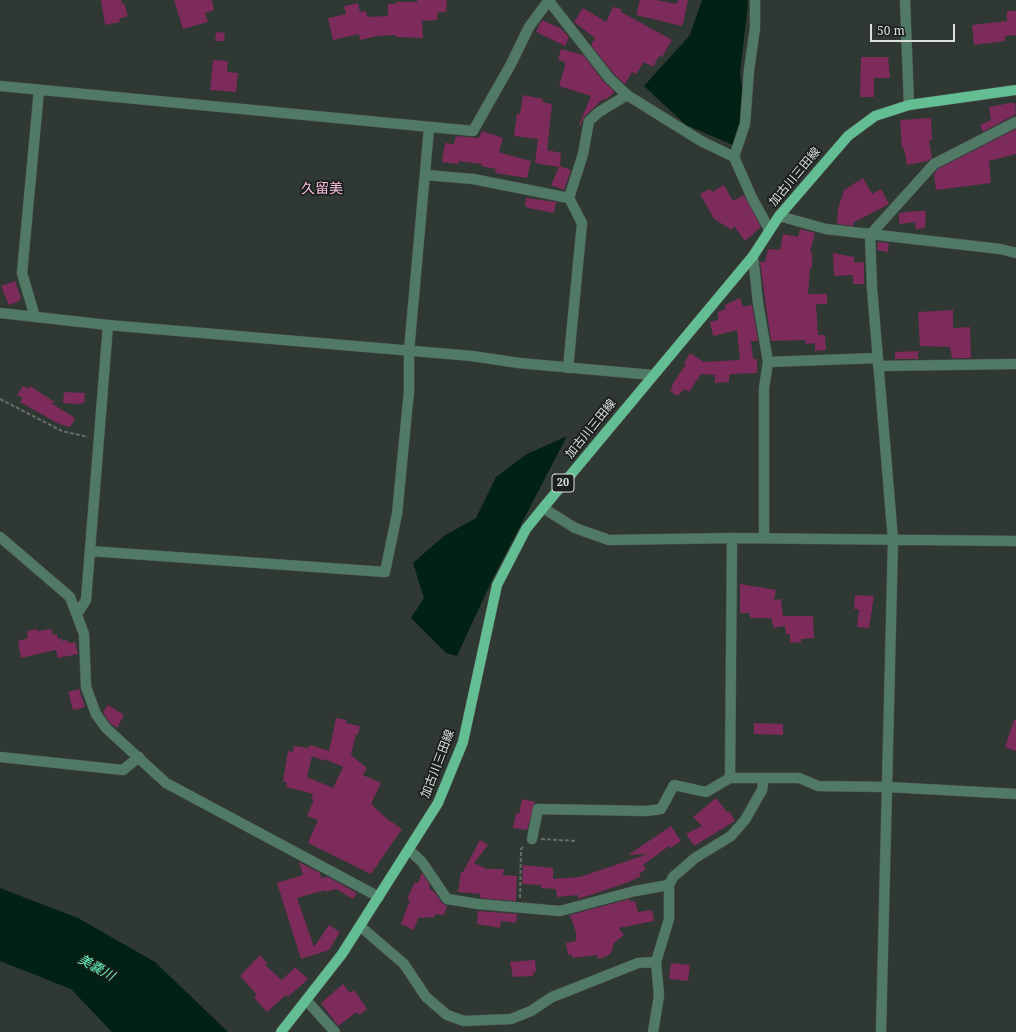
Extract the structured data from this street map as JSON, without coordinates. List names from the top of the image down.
{
  "streets": {
    "main road": ["加古川三田線", "20"]
  },
  "districts": ["久留美"],
  "water": ["美嚢川"],
  "scale_bar": "50 m"
}
